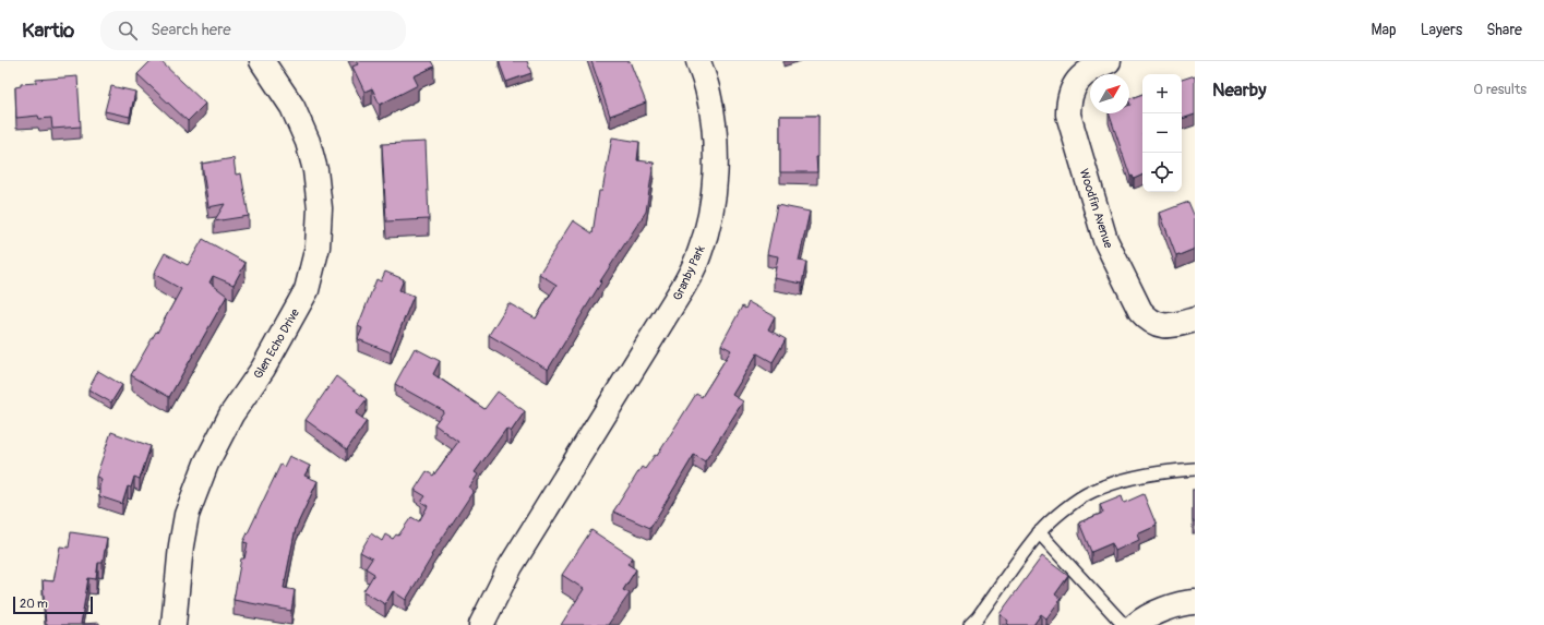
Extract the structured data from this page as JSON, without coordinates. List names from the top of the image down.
{
  "streets": {
    "street": ["Woodfin Avenue", "Granby Park", "Glen Echo Drive"]
  },
  "scale_bar": "20 m",
  "north": "top right",
  "page": {
    "header": "Kartio",
    "search": "Search here",
    "nav": ["Map", "Layers", "Share"],
    "heading": ["Nearby", "0 results"],
    "map_buttons": ["+", "−"],
    "scale": "20 m"
  }
}
